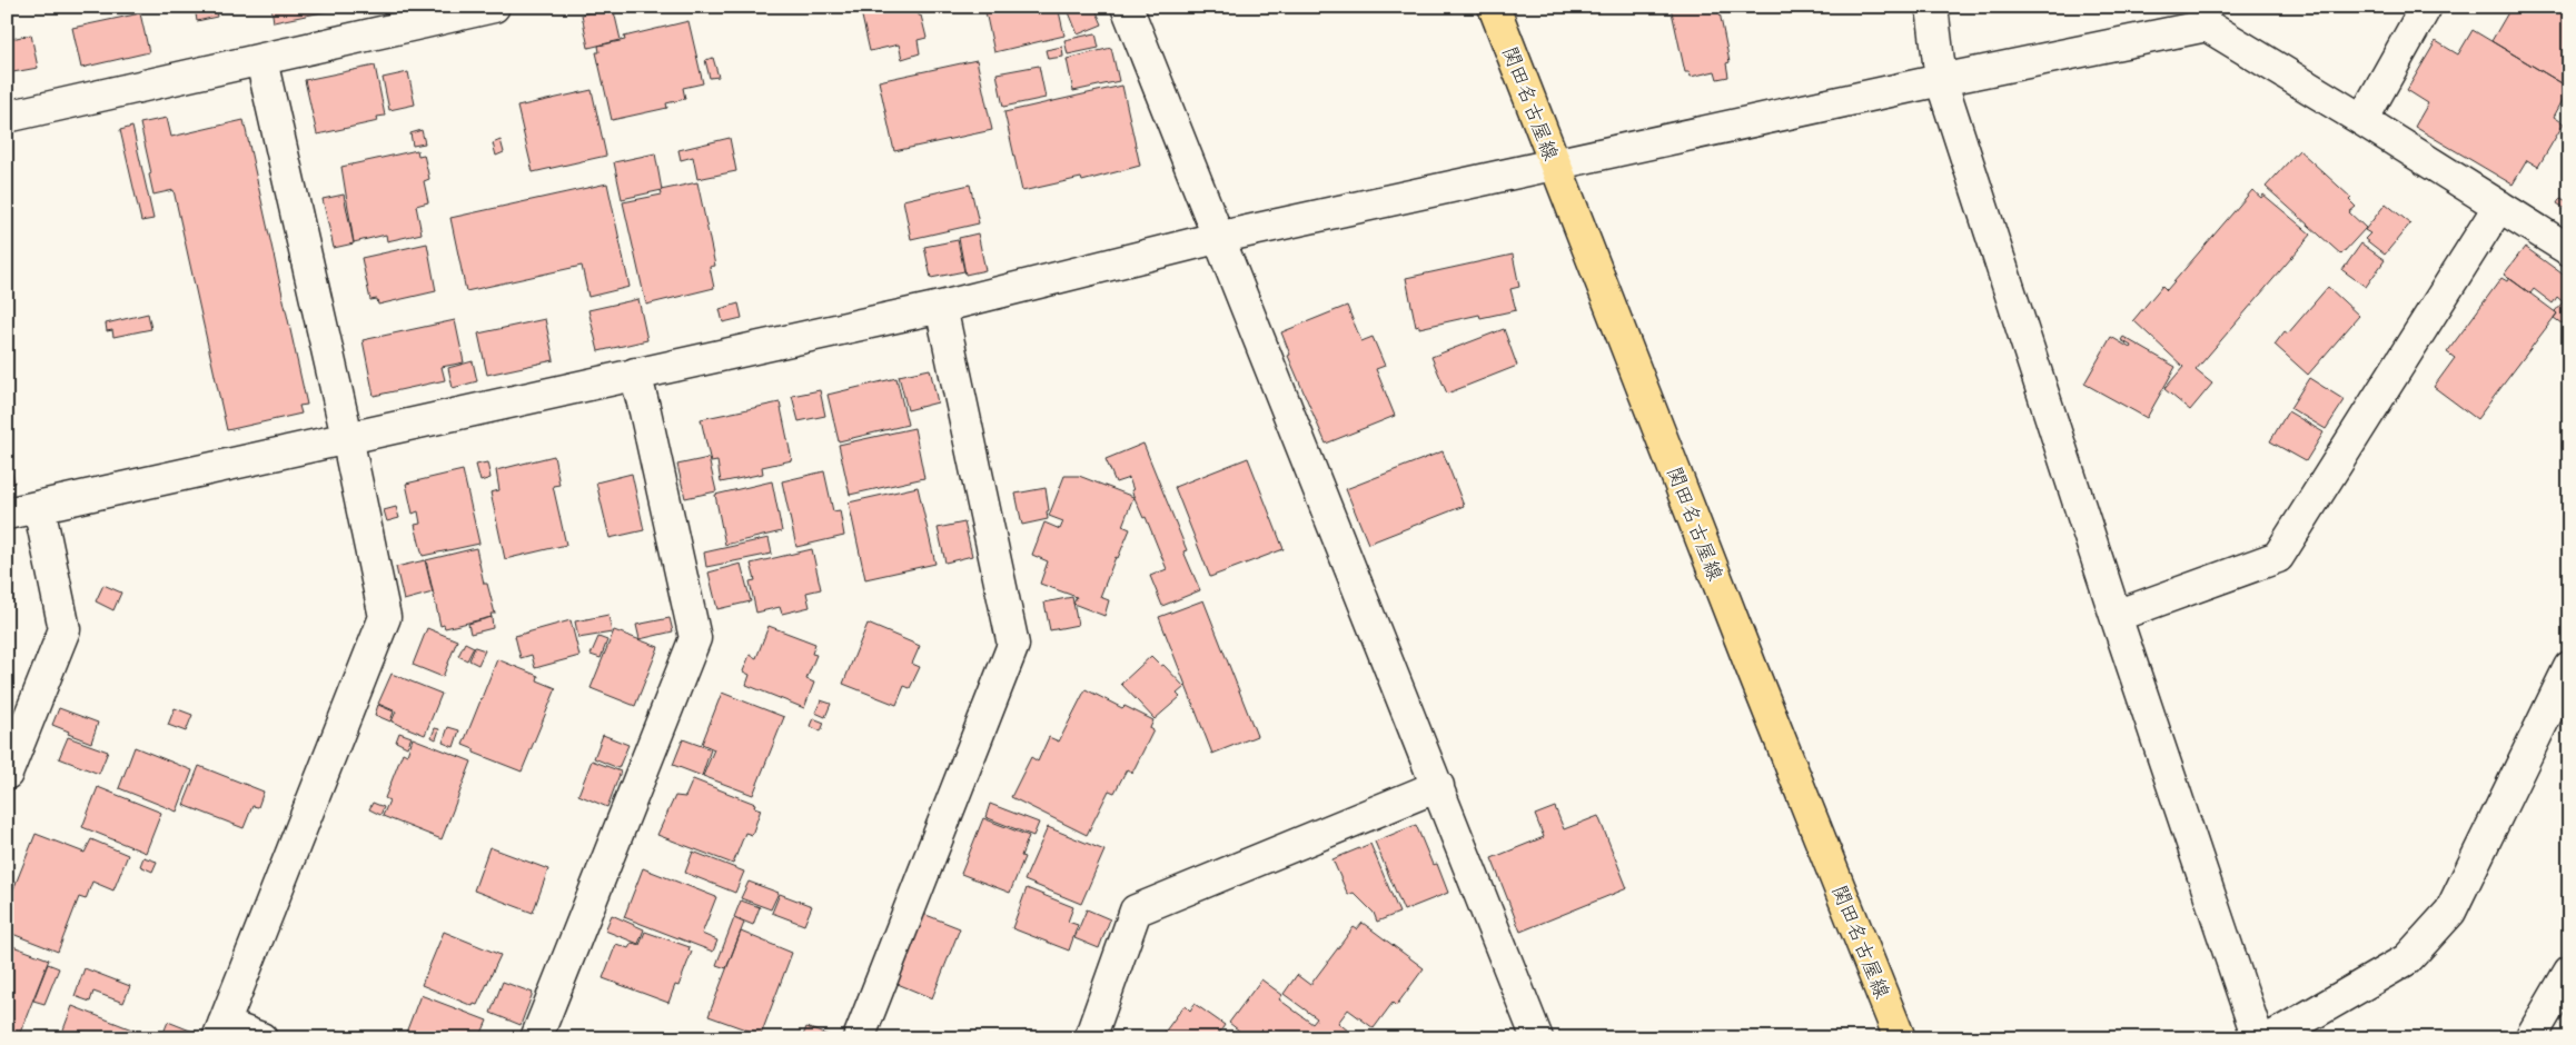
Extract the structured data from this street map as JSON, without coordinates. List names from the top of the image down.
{
  "streets": {
    "main road": ["関田名古屋線"]
  }
}
